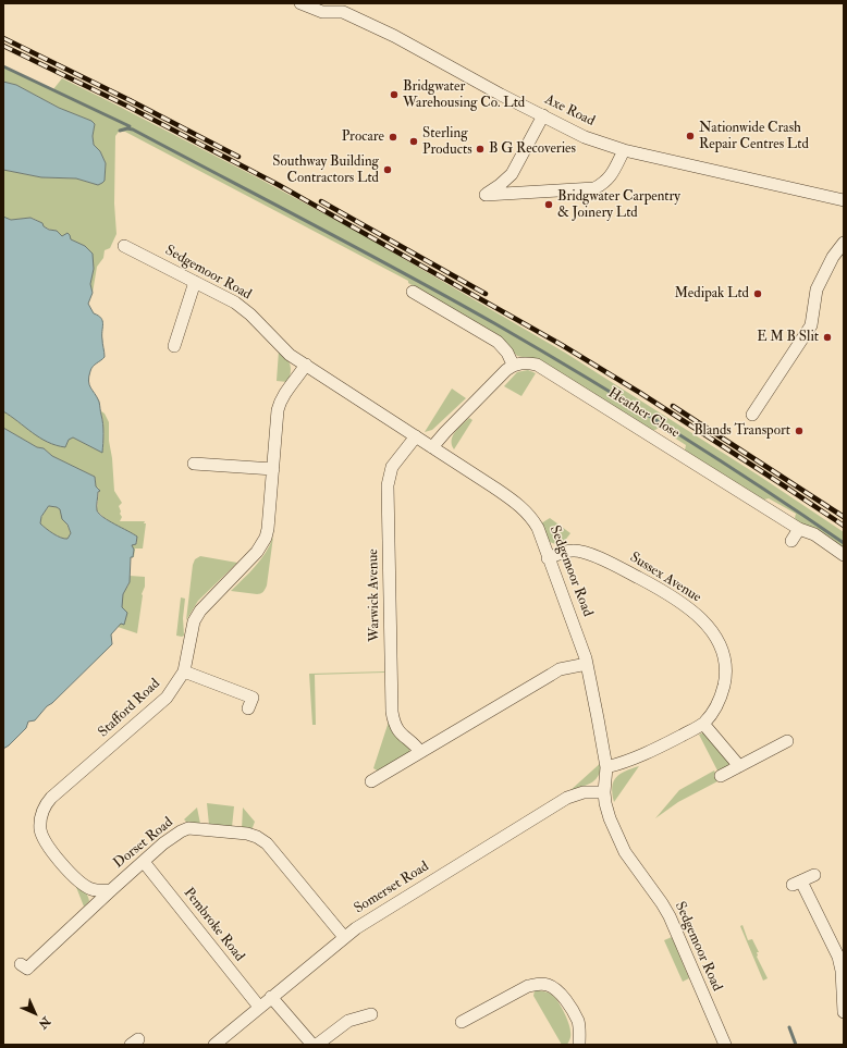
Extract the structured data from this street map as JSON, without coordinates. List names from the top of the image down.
{
  "streets": {
    "street": [
      "Axe Road",
      "Sedgemoor Road",
      "Heather Close",
      "Sussex Avenue",
      "Warwick Avenue",
      "Stafford Road",
      "Dorset Road",
      "Somerset Road",
      "Pembroke Road"
    ]
  },
  "crossings": [
    ["Sedgemoor Road", "Sussex Avenue"],
    ["Sedgemoor Road", "Warwick Avenue"],
    ["Sedgemoor Road", "Stafford Road"],
    ["Sedgemoor Road", "Somerset Road"],
    ["Stafford Road", "Dorset Road"],
    ["Dorset Road", "Somerset Road"],
    ["Dorset Road", "Pembroke Road"],
    ["Somerset Road", "Pembroke Road"]
  ],
  "places": [
    "Bridgwater Warehousing Co. Ltd",
    "Nationwide Crash Repair Centres Ltd",
    "Procare",
    "Sterling Products",
    "B G Recoveries",
    "Southway Building Contractors Ltd",
    "Bridgwater Carpentry & Joinery Ltd",
    "Medipak Ltd",
    "E M B Slit",
    "Blands Transport"
  ],
  "north": "bottom right"
}
